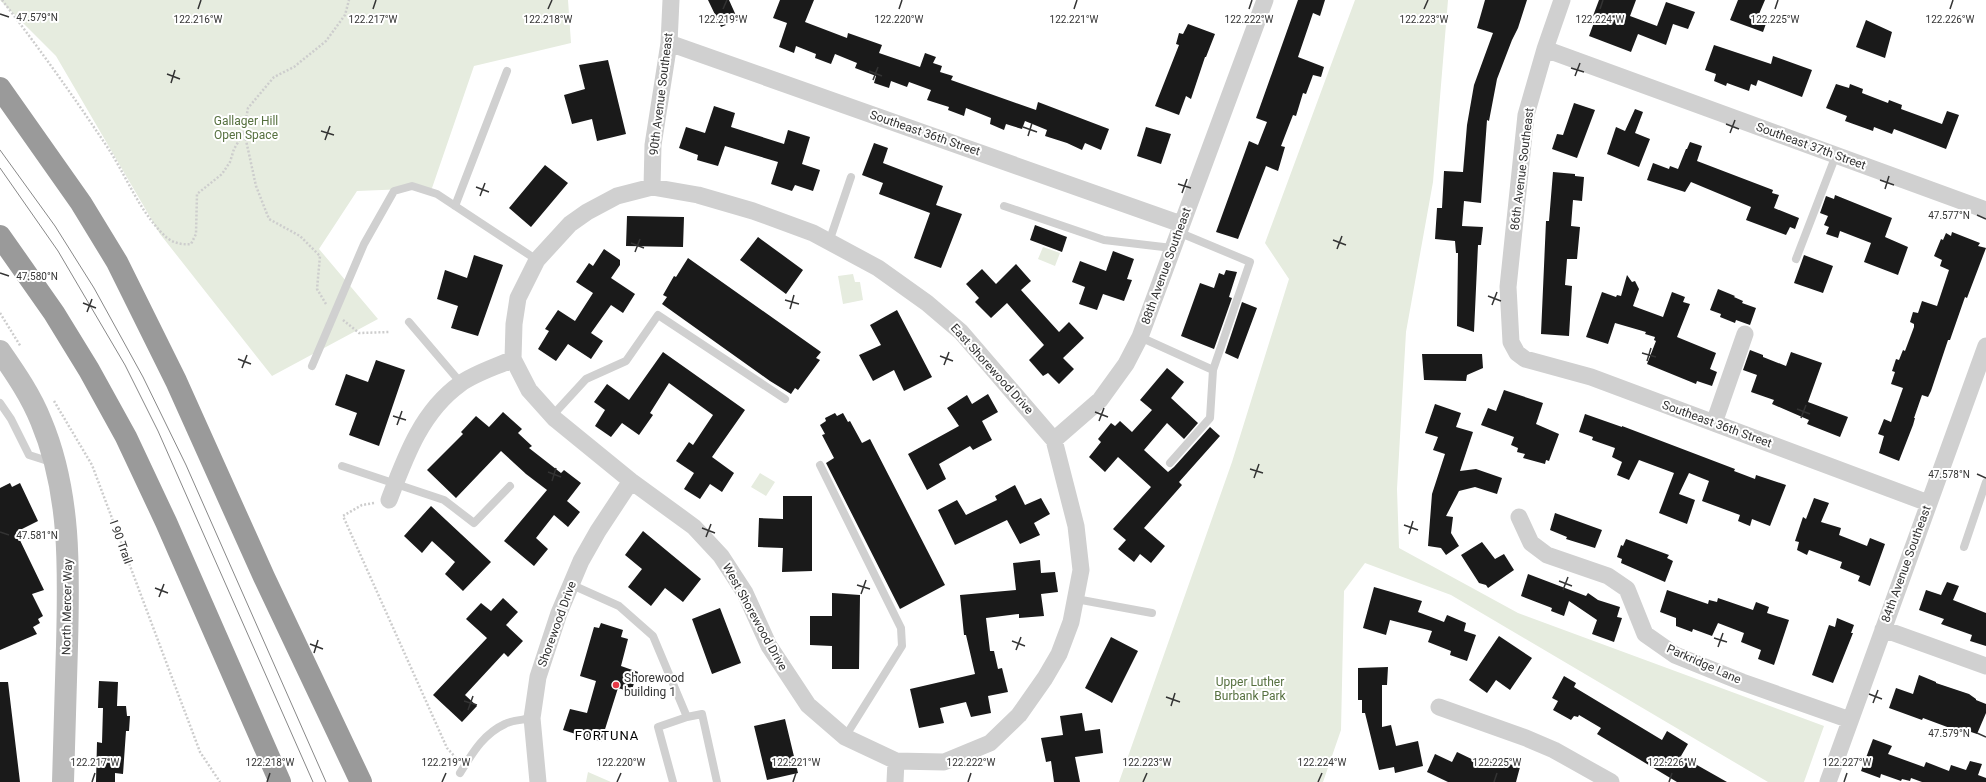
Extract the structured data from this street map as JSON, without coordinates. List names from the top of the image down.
{
  "streets": {
    "street": [
      "90th Avenue Southeast",
      "Southeast 36th Street",
      "Southeast 37th Street",
      "86th Avenue Southeast",
      "88th Avenue Southeast",
      "East Shorewood Drive",
      "84th Avenue Southeast",
      "North Mercer Way",
      "West Shorewood Drive",
      "Shorewood Drive",
      "Parkridge Lane"
    ],
    "path": ["I 90 Trail"]
  },
  "crossings": [
    ["90th Avenue Southeast", "Southeast 36th Street"],
    ["90th Avenue Southeast", "East Shorewood Drive"],
    ["Southeast 36th Street", "86th Avenue Southeast"],
    ["Southeast 36th Street", "88th Avenue Southeast"],
    ["Southeast 36th Street", "84th Avenue Southeast"],
    ["Southeast 37th Street", "86th Avenue Southeast"],
    ["88th Avenue Southeast", "East Shorewood Drive"],
    ["East Shorewood Drive", "West Shorewood Drive"],
    ["84th Avenue Southeast", "Parkridge Lane"],
    ["West Shorewood Drive", "Shorewood Drive"]
  ],
  "districts": ["FORTUNA"],
  "parks": ["Gallager Hill Open Space", "Upper Luther Burbank Park"],
  "places": ["Shorewood building 1"],
  "coordinates": [
    "47.579°N",
    "122.216°W",
    "122.217°W",
    "122.218°W",
    "122.219°W",
    "122.220°W",
    "122.221°W",
    "122.222°W",
    "122.223°W",
    "122.224°W",
    "122.225°W",
    "122.226°W",
    "47.577°N",
    "47.580°N",
    "47.578°N",
    "47.581°N",
    "122.227°W"
  ]
}
